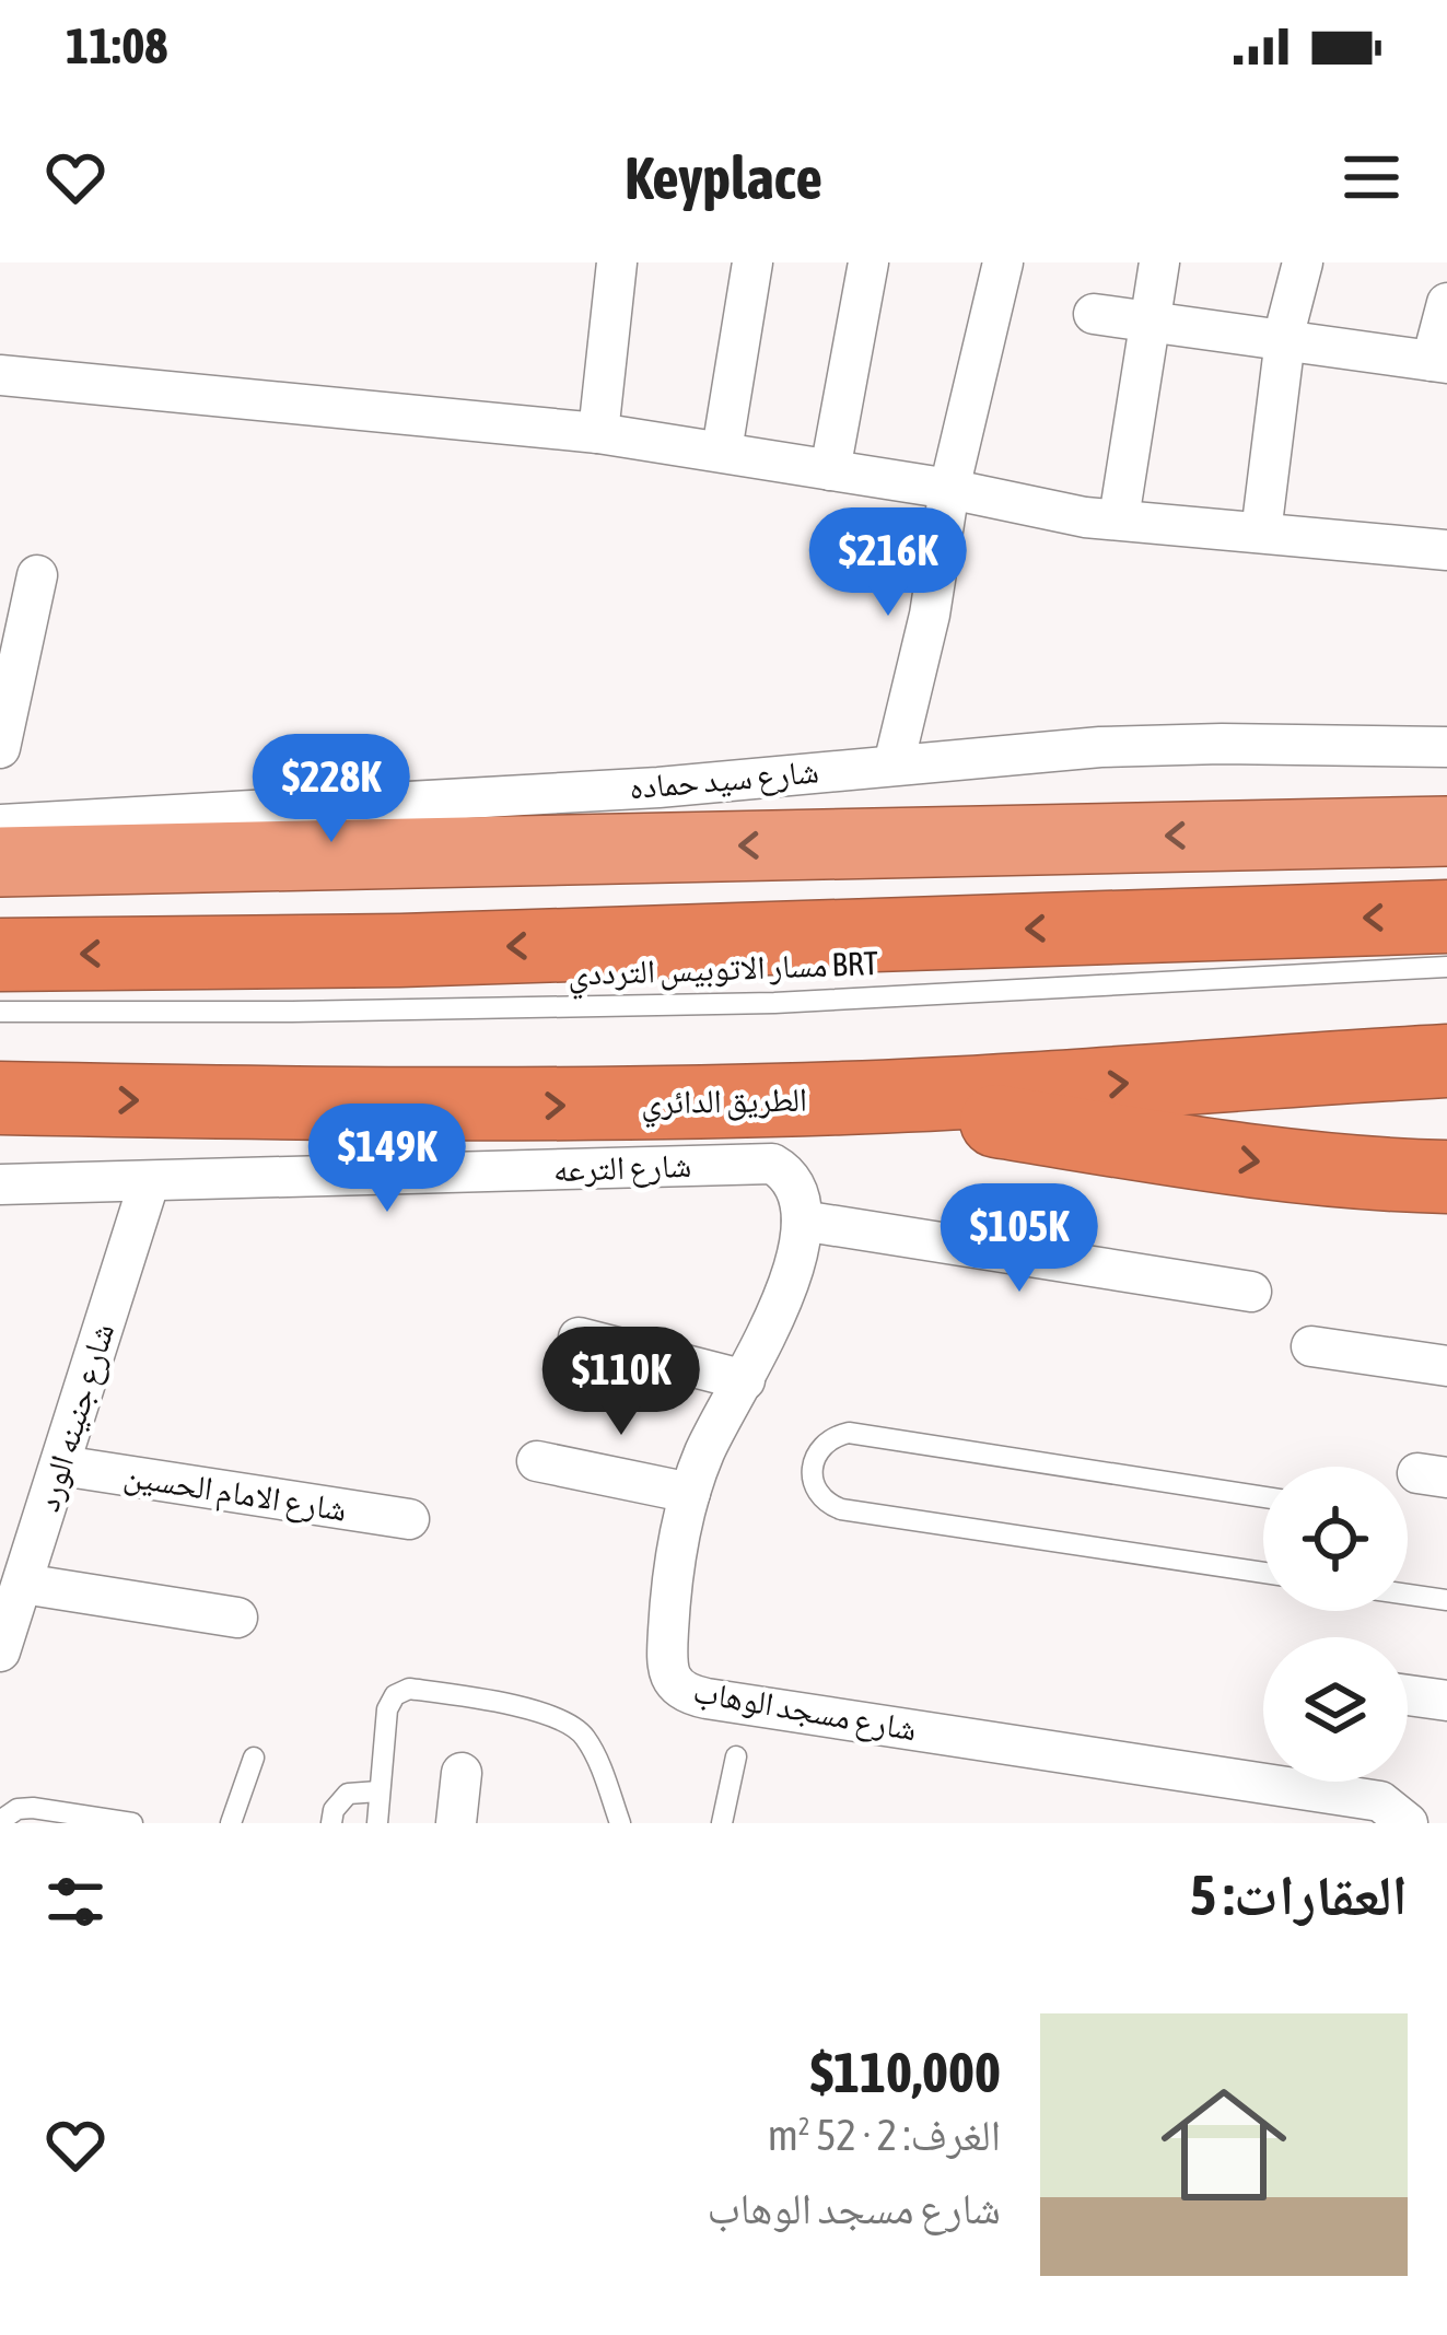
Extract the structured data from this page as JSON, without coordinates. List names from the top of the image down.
{
  "streets": {
    "highway": ["الطريق الدائري"],
    "street": [
      "شارع سيد حماده",
      "شارع الترعه",
      "شارع جنينه الورد",
      "شارع الامام الحسين",
      "شارع مسجد الوهاب"
    ],
    "lane": ["مسار الاتوبيس الترددي BRT"]
  },
  "crossings": [
    ["شارع الترعه", "شارع جنينه الورد"],
    ["شارع الترعه", "شارع مسجد الوهاب"],
    ["شارع جنينه الورد", "شارع الامام الحسين"]
  ],
  "page": {
    "status": "11:08",
    "header": "Keyplace",
    "price": [
      "$216K",
      "$228K",
      "$149K",
      "$105K",
      "$110K"
    ],
    "heading": "العقارات: 5",
    "list": [
      {
        "name": "$110,000",
        "note": "الغرف: 2 · 52 m² · شارع مسجد الوهاب"
      }
    ]
  }
}
